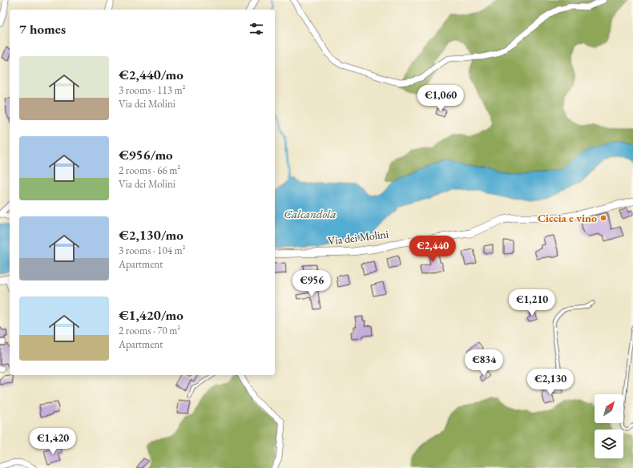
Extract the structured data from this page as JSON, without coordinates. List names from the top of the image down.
{
  "streets": {
    "street": ["Via dei Molini"]
  },
  "water": ["Calcandola"],
  "places": ["Ciccia e vino"],
  "north": "top right",
  "page": {
    "heading": "7 homes",
    "list": [
      {
        "name": "€2,440/mo",
        "note": "3 rooms · 113 m² · Via dei Molini"
      },
      {
        "name": "€956/mo",
        "note": "2 rooms · 66 m² · Via dei Molini"
      },
      {
        "name": "€2,130/mo",
        "note": "3 rooms · 104 m² · Apartment"
      },
      {
        "name": "€1,420/mo",
        "note": "2 rooms · 70 m² · Apartment"
      }
    ],
    "price": [
      "€1,060",
      "€2,440",
      "€956",
      "€1,210",
      "€834",
      "€2,130",
      "€1,420"
    ]
  }
}
